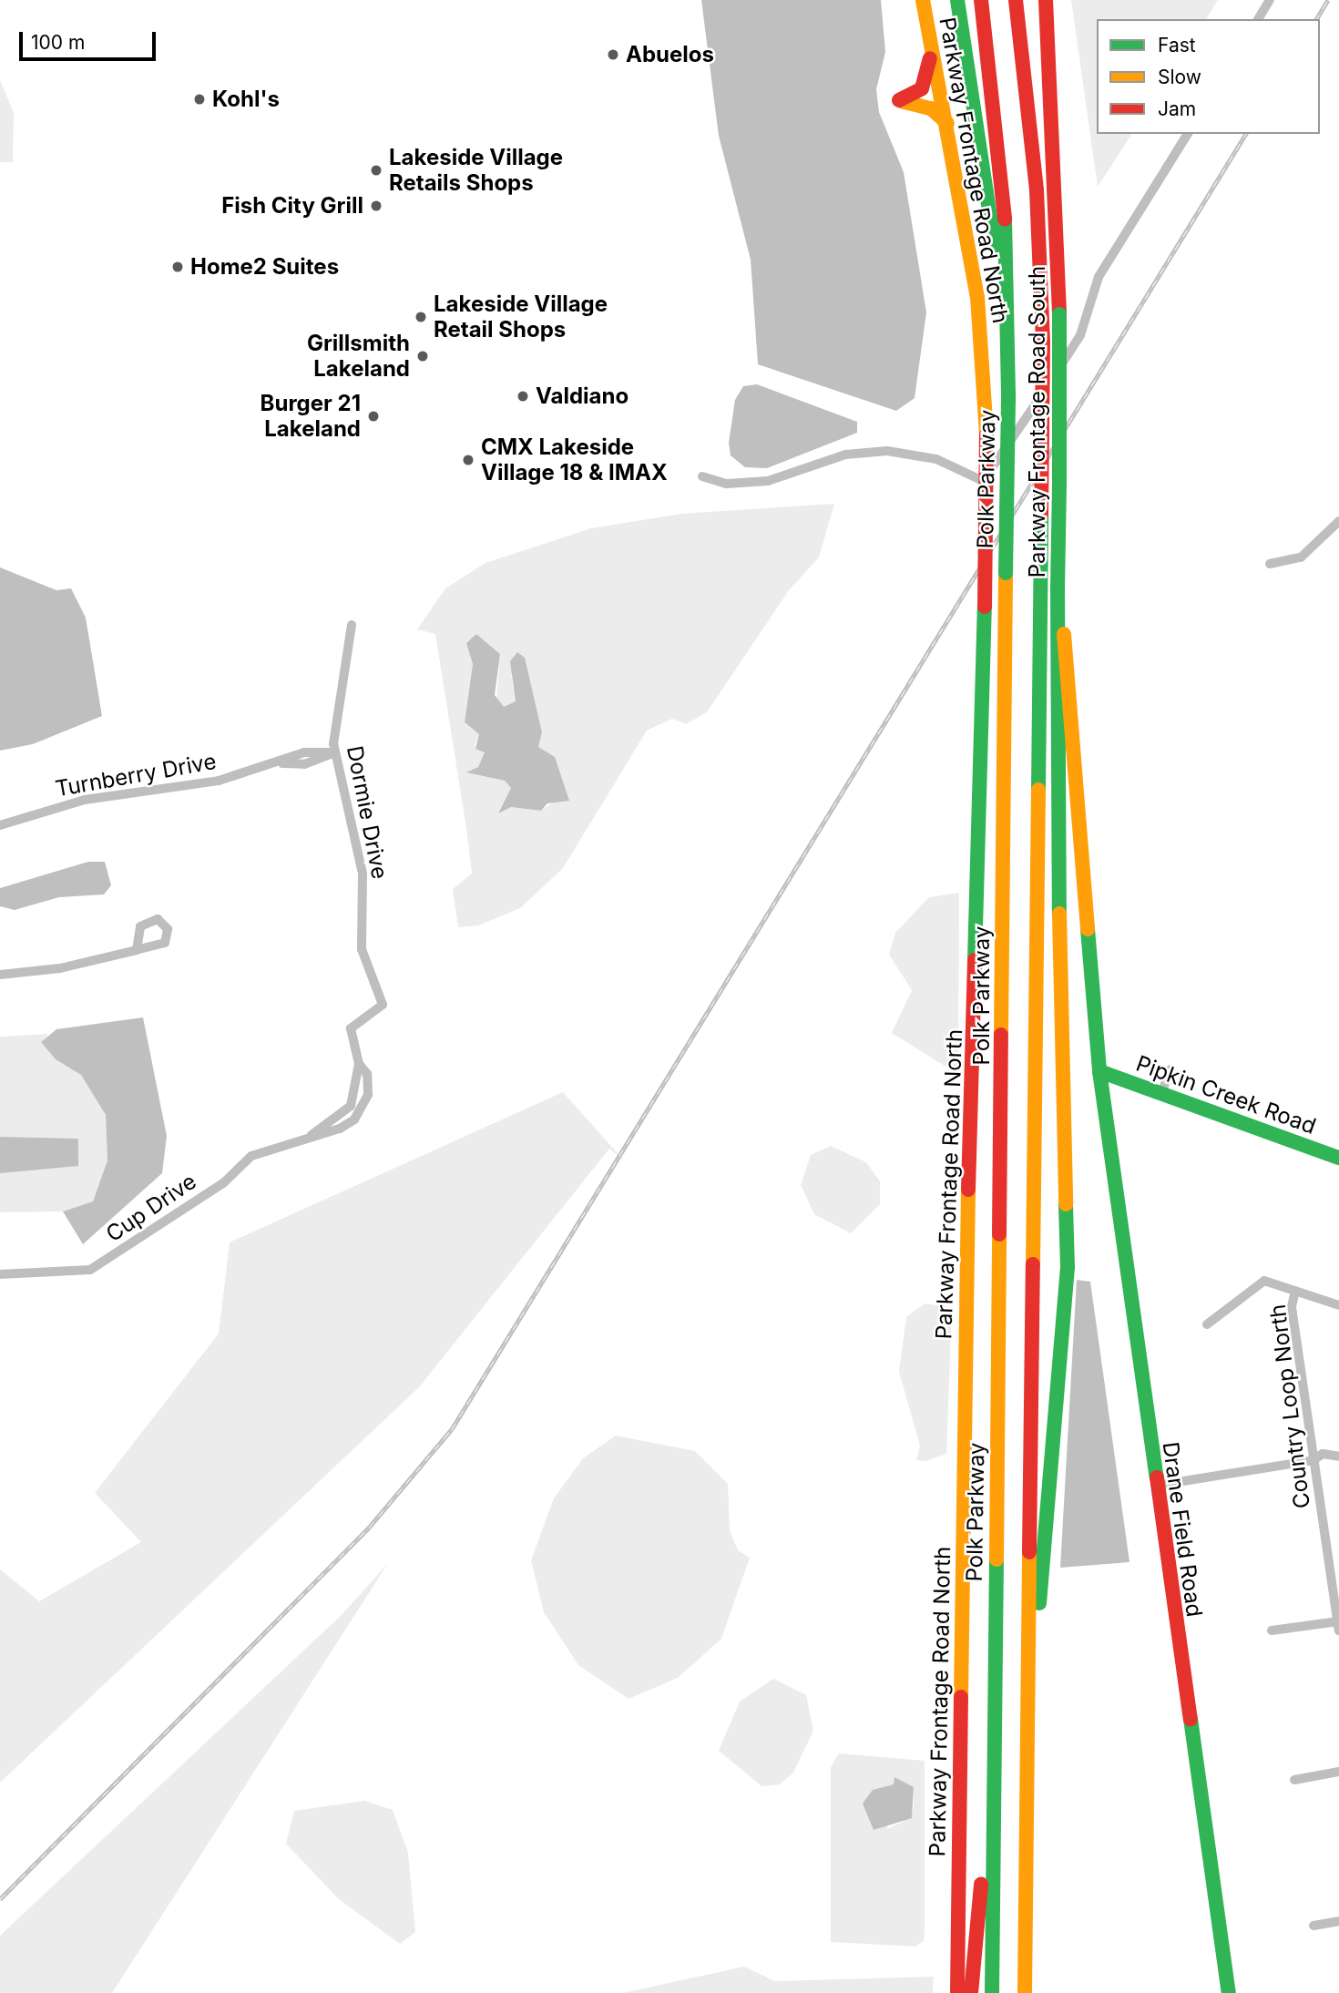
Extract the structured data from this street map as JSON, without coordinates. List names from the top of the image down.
{
  "streets": {
    "main road": [
      "Parkway Frontage Road North",
      "Parkway Frontage Road South",
      "Polk Parkway",
      "Pipkin Creek Road",
      "Drane Field Road"
    ],
    "street": [
      "Turnberry Drive",
      "Dormie Drive",
      "Cup Drive",
      "Country Loop North"
    ]
  },
  "crossings": [
    ["Parkway Frontage Road South", "Pipkin Creek Road"],
    ["Parkway Frontage Road South", "Drane Field Road"],
    ["Turnberry Drive", "Dormie Drive"],
    ["Pipkin Creek Road", "Drane Field Road"]
  ],
  "places": [
    "Abuelos",
    "Kohl's",
    "Lakeside Village Retails Shops",
    "Fish City Grill",
    "Home2 Suites",
    "Lakeside Village Retail Shops",
    "Grillsmith Lakeland",
    "Valdiano",
    "Burger 21 Lakeland",
    "CMX Lakeside Village 18 & IMAX"
  ],
  "legend": ["Fast", "Slow", "Jam"],
  "scale_bar": "100 m"
}
